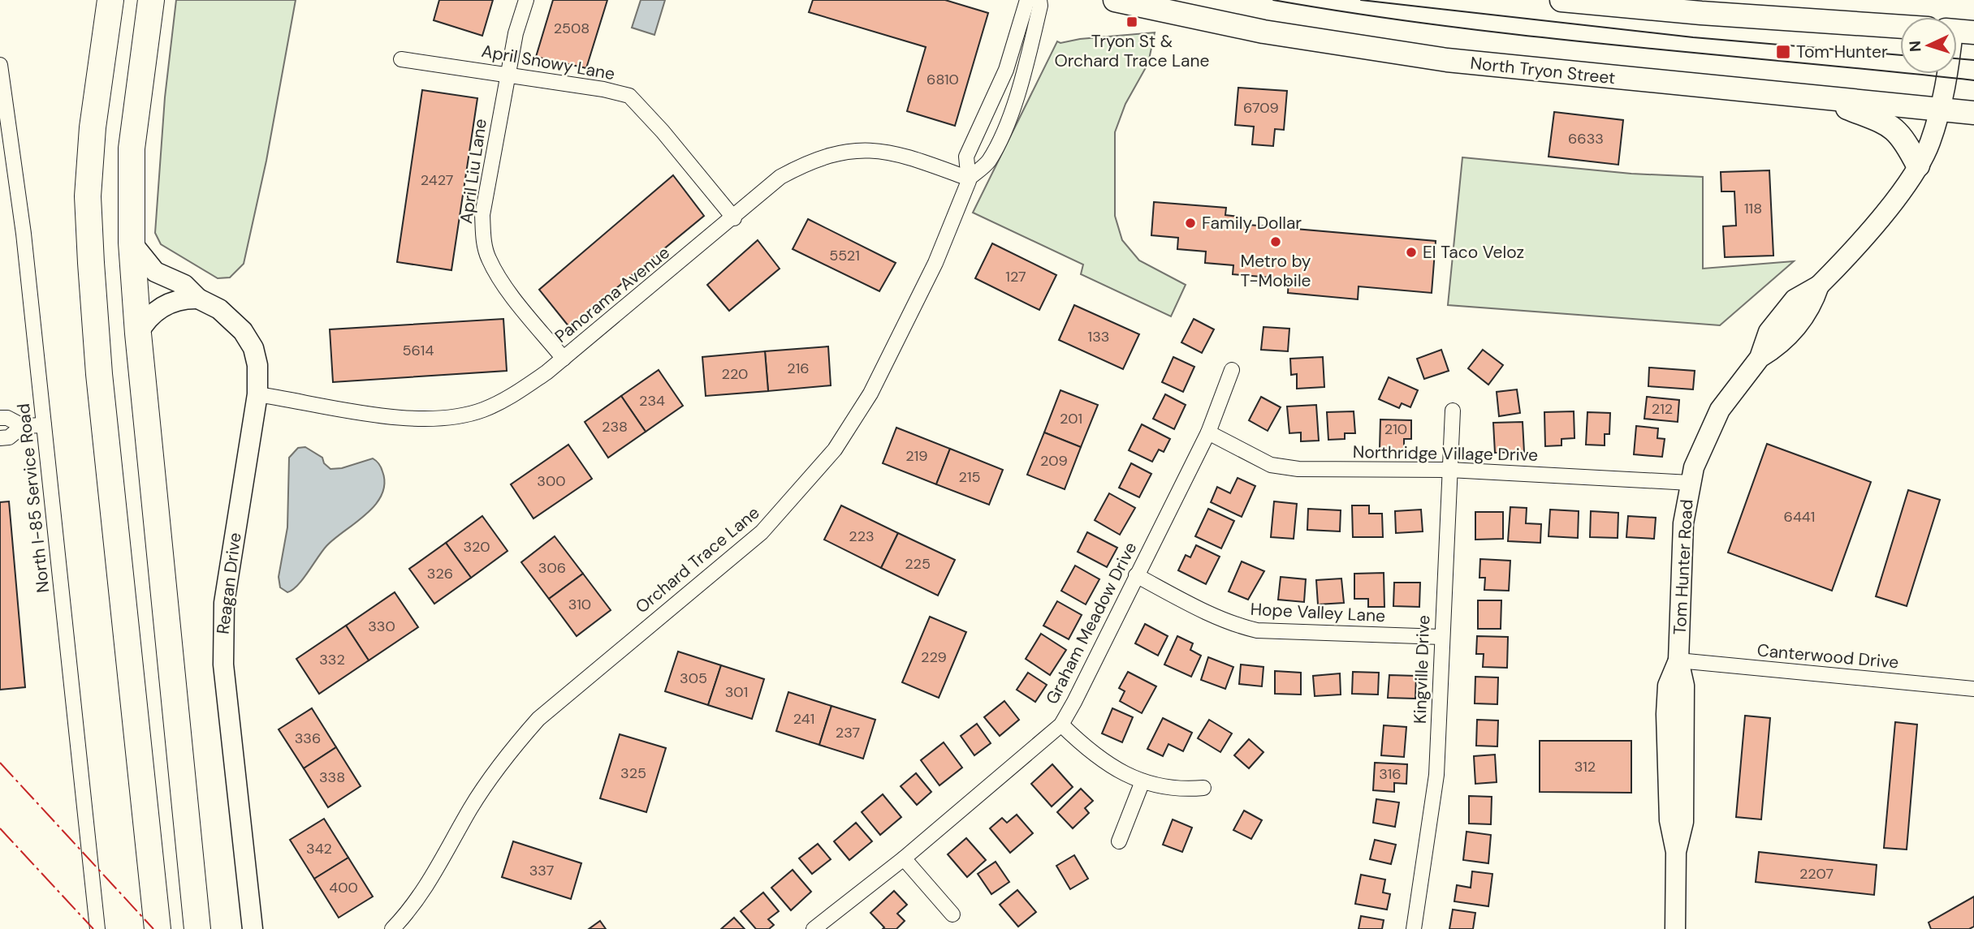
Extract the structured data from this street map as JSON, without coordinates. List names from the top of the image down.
{
  "streets": {
    "main road": ["North Tryon Street"],
    "street": [
      "April Snowy Lane",
      "April Liu Lane",
      "Panorama Avenue",
      "Northridge Village Drive",
      "North I-85 Service Road",
      "Orchard Trace Lane",
      "Tom Hunter Road",
      "Reagan Drive",
      "Hope Valley Lane",
      "Graham Meadow Drive",
      "Canterwood Drive",
      "Kingville Drive"
    ]
  },
  "crossings": [
    ["April Snowy Lane", "April Liu Lane"],
    ["April Snowy Lane", "Panorama Avenue"],
    ["North Tryon Street", "Tom Hunter Road"],
    ["April Liu Lane", "Panorama Avenue"],
    ["Panorama Avenue", "Orchard Trace Lane"],
    ["Panorama Avenue", "Reagan Drive"],
    ["Northridge Village Drive", "Tom Hunter Road"],
    ["Northridge Village Drive", "Graham Meadow Drive"],
    ["Northridge Village Drive", "Kingville Drive"],
    ["Tom Hunter Road", "Canterwood Drive"],
    ["Hope Valley Lane", "Graham Meadow Drive"],
    ["Hope Valley Lane", "Kingville Drive"]
  ],
  "places": {
    "transit": ["Tryon St & Orchard Trace Lane", "Tom Hunter"],
    "other": ["Family Dollar", "Metro by T-Mobile", "El Taco Veloz"]
  },
  "house_numbers": [
    "2508",
    "6810",
    "6709",
    "6633",
    "2427",
    "118",
    "5521",
    "127",
    "133",
    "5614",
    "216",
    "220",
    "234",
    "212",
    "201",
    "238",
    "210",
    "219",
    "209",
    "215",
    "300",
    "6441",
    "223",
    "320",
    "225",
    "306",
    "326",
    "310",
    "330",
    "229",
    "332",
    "305",
    "301",
    "241",
    "237",
    "336",
    "312",
    "325",
    "316",
    "338",
    "342",
    "337",
    "2207",
    "400"
  ],
  "north": "left"
}
